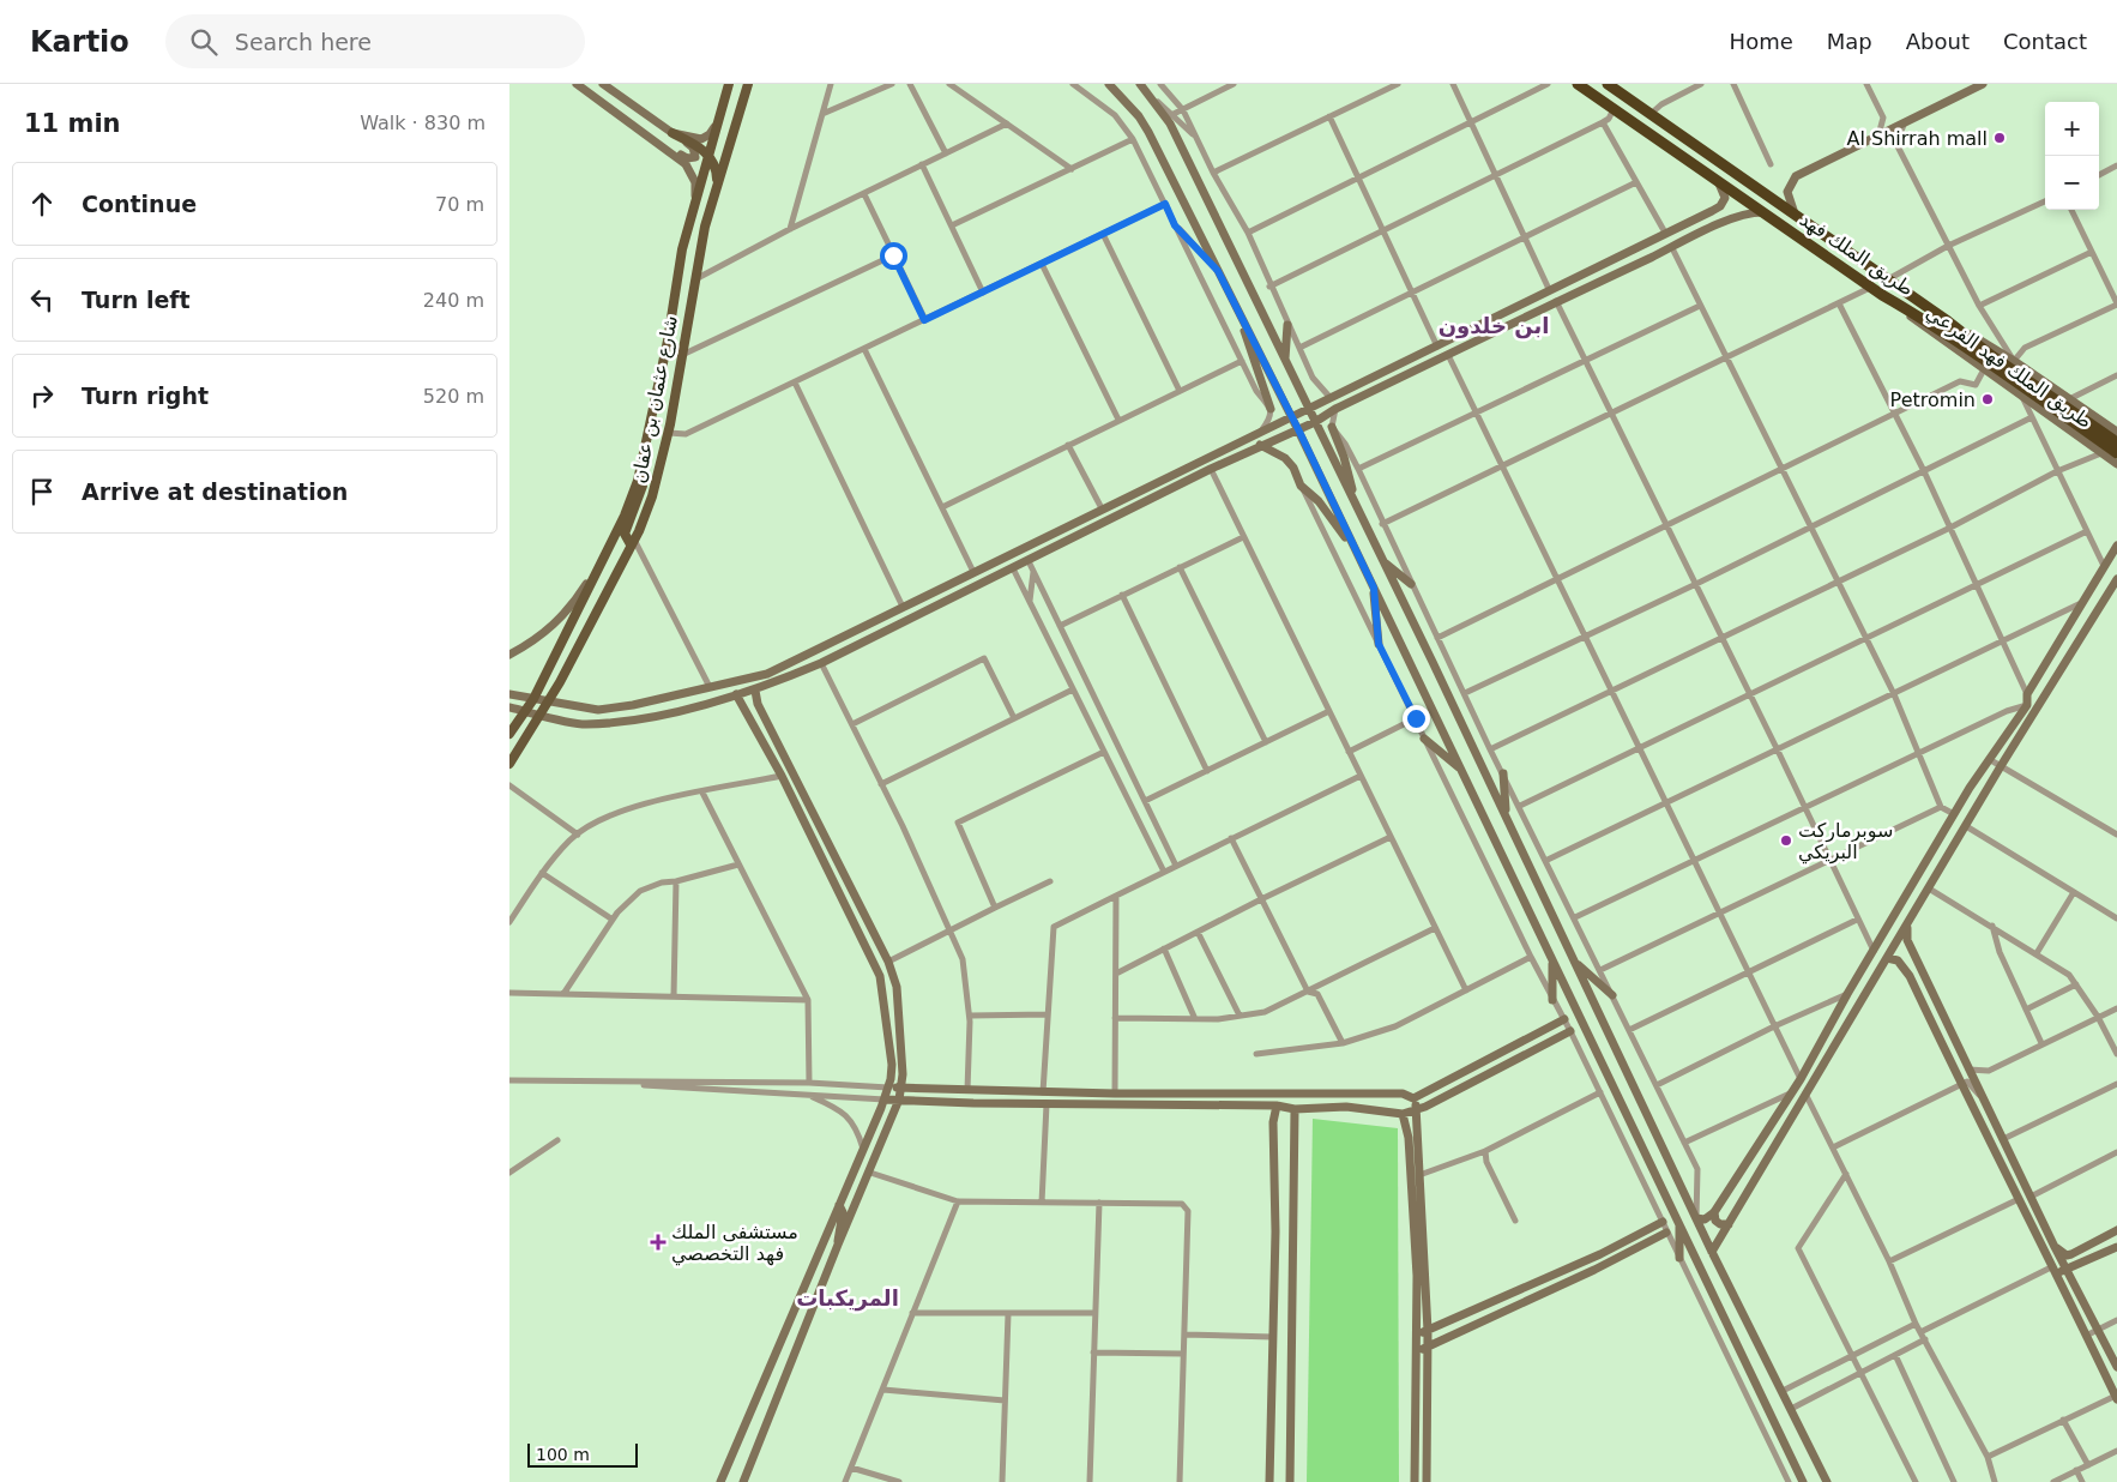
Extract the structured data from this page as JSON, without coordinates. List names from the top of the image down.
{
  "streets": {
    "highway": ["طريق الملك فهد"],
    "main road": ["شارع عثمان بن عفان"],
    "street": ["طريق الملك فهد الفرعي"]
  },
  "crossings": [
    ["طريق الملك فهد", "طريق الملك فهد الفرعي"]
  ],
  "districts": ["ابن خلدون", "المريكبات"],
  "places": {
    "other": ["Al Shirrah mall", "Petromin", "سوبرماركت البريكي"],
    "health": ["مستشفى الملك فهد التخصصي"]
  },
  "scale_bar": "100 m",
  "page": {
    "header": "Kartio",
    "search": "Search here",
    "nav": [
      "Home",
      "Map",
      "About",
      "Contact"
    ],
    "heading": ["11 min", "Walk · 830 m"],
    "map_buttons": ["+", "−"],
    "list": [
      ["Continue", "70 m"],
      ["Turn left", "240 m"],
      ["Turn right", "520 m"],
      "Arrive at destination"
    ],
    "scale": "100 m"
  }
}
